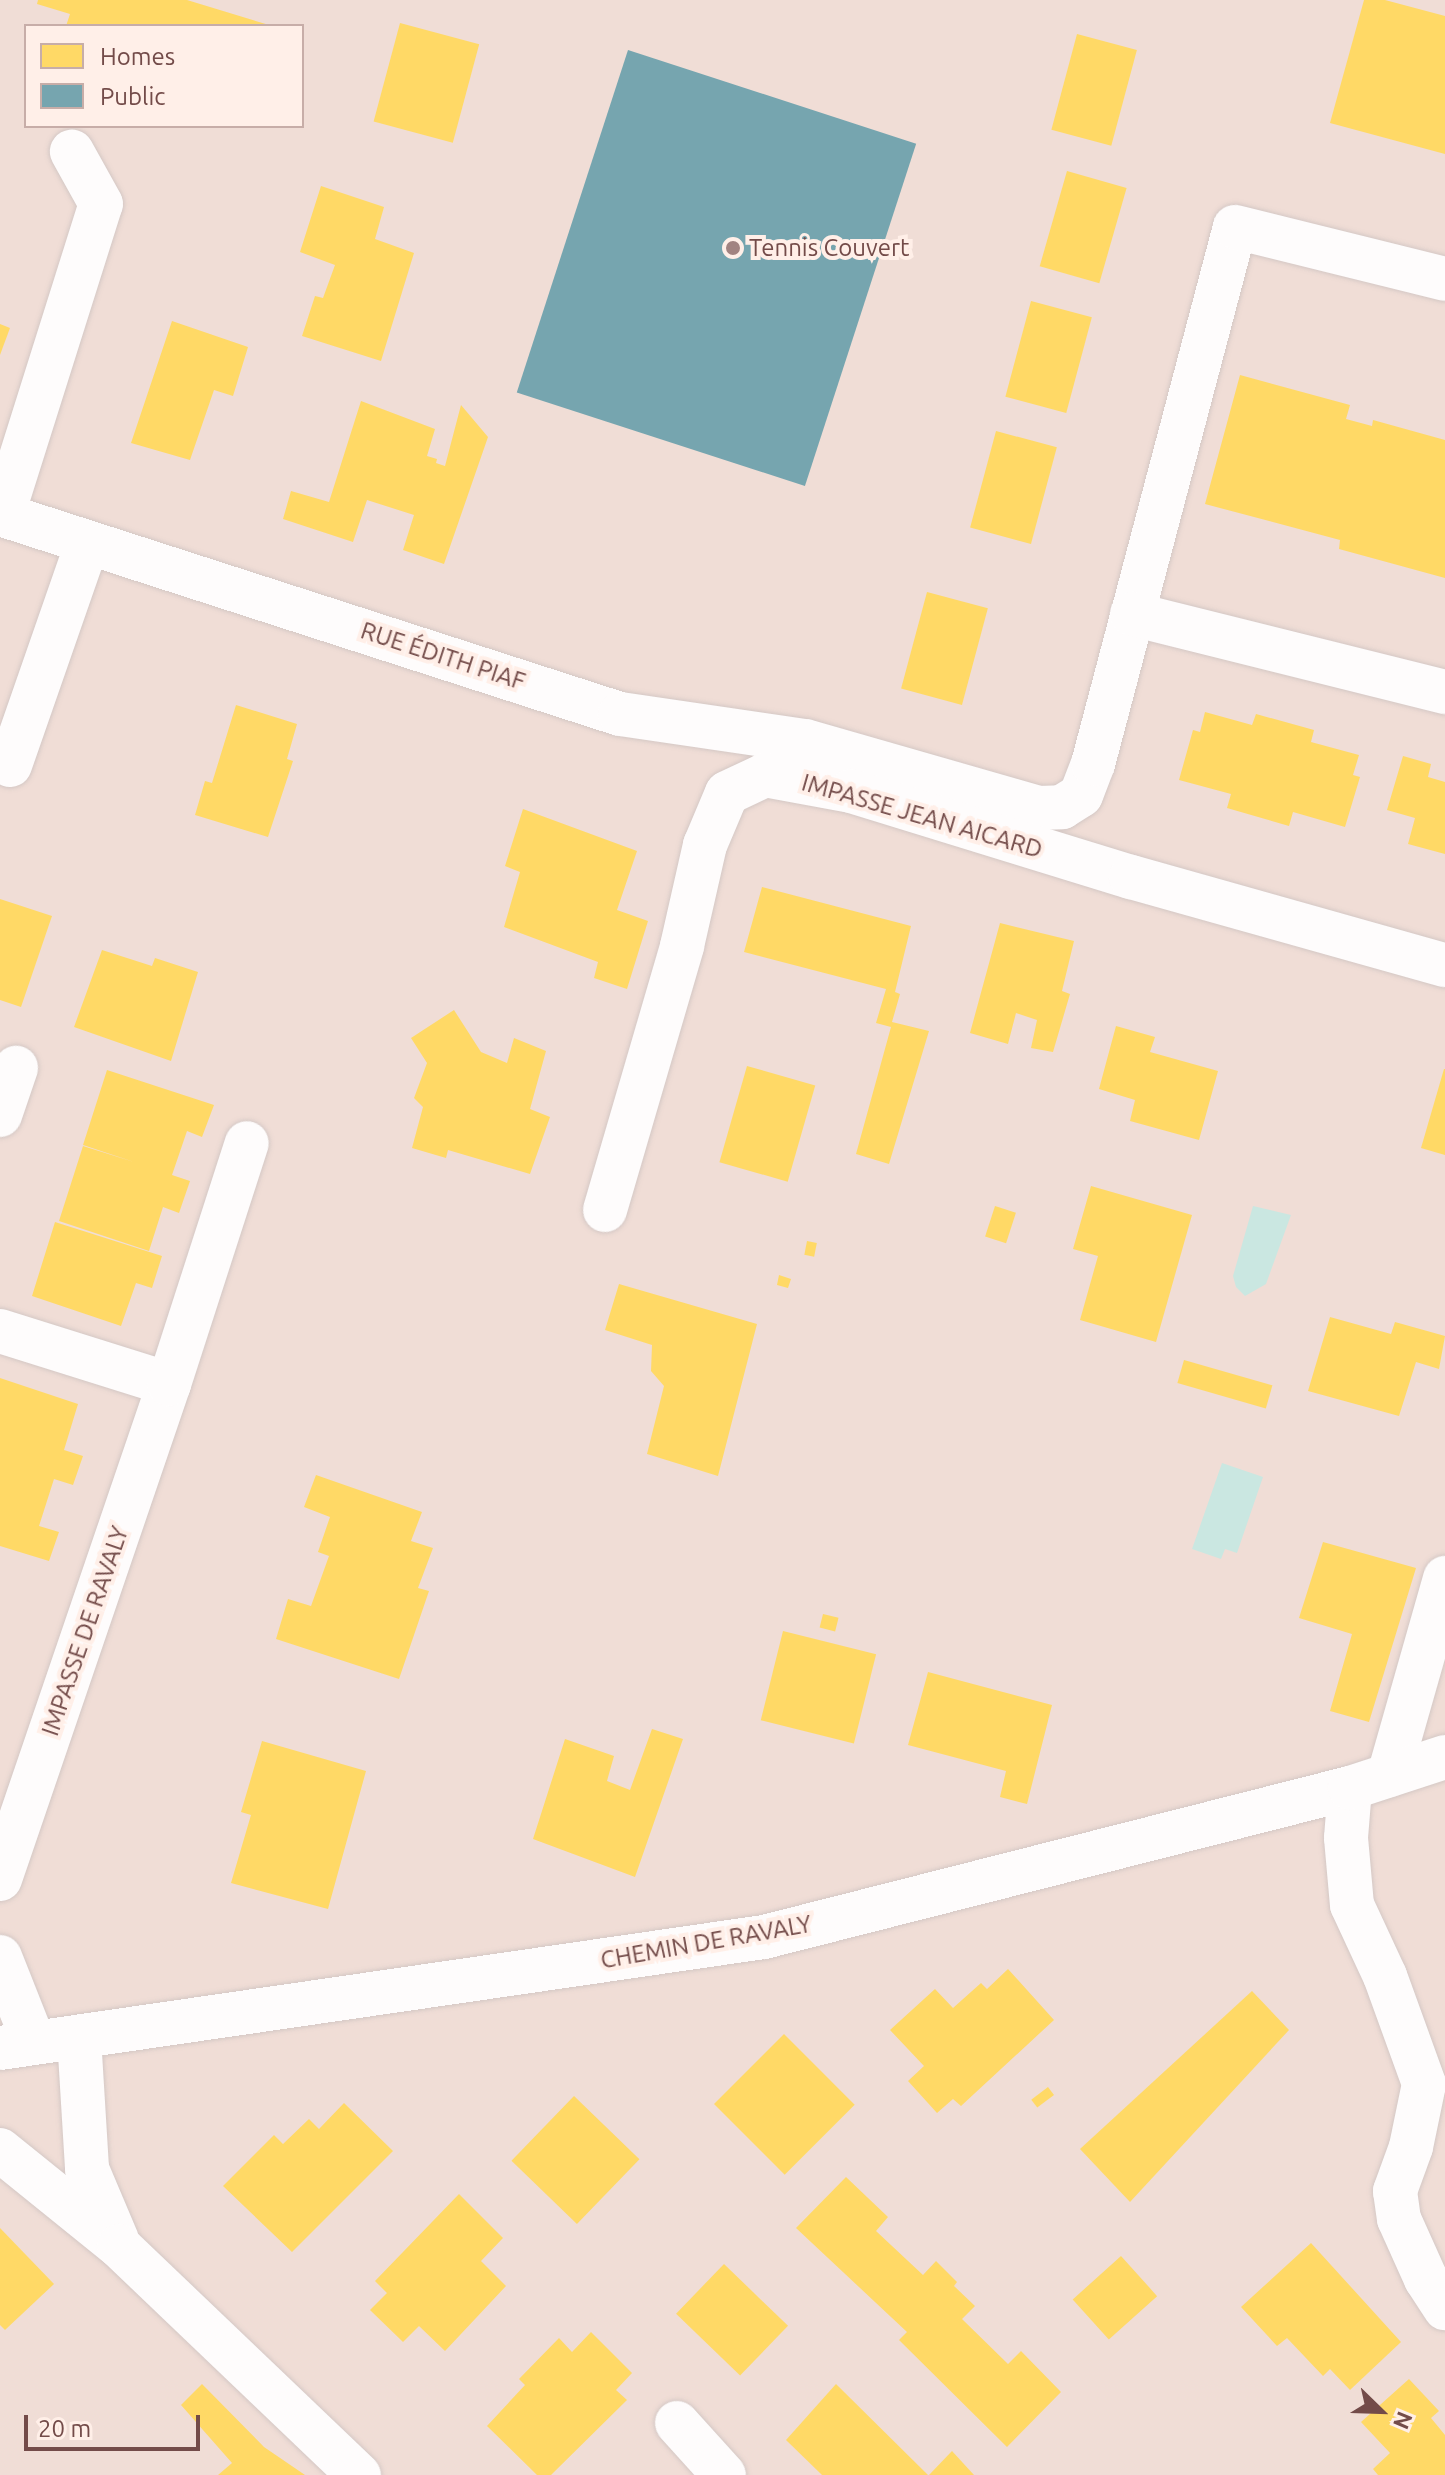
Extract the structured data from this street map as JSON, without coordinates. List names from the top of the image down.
{
  "streets": {
    "street": [
      "RUE ÉDITH PIAF",
      "IMPASSE JEAN AICARD",
      "IMPASSE DE RAVALY",
      "CHEMIN DE RAVALY"
    ]
  },
  "places": ["Tennis Couvert"],
  "legend": ["Homes", "Public"],
  "scale_bar": "20 m",
  "north": "bottom right"
}
